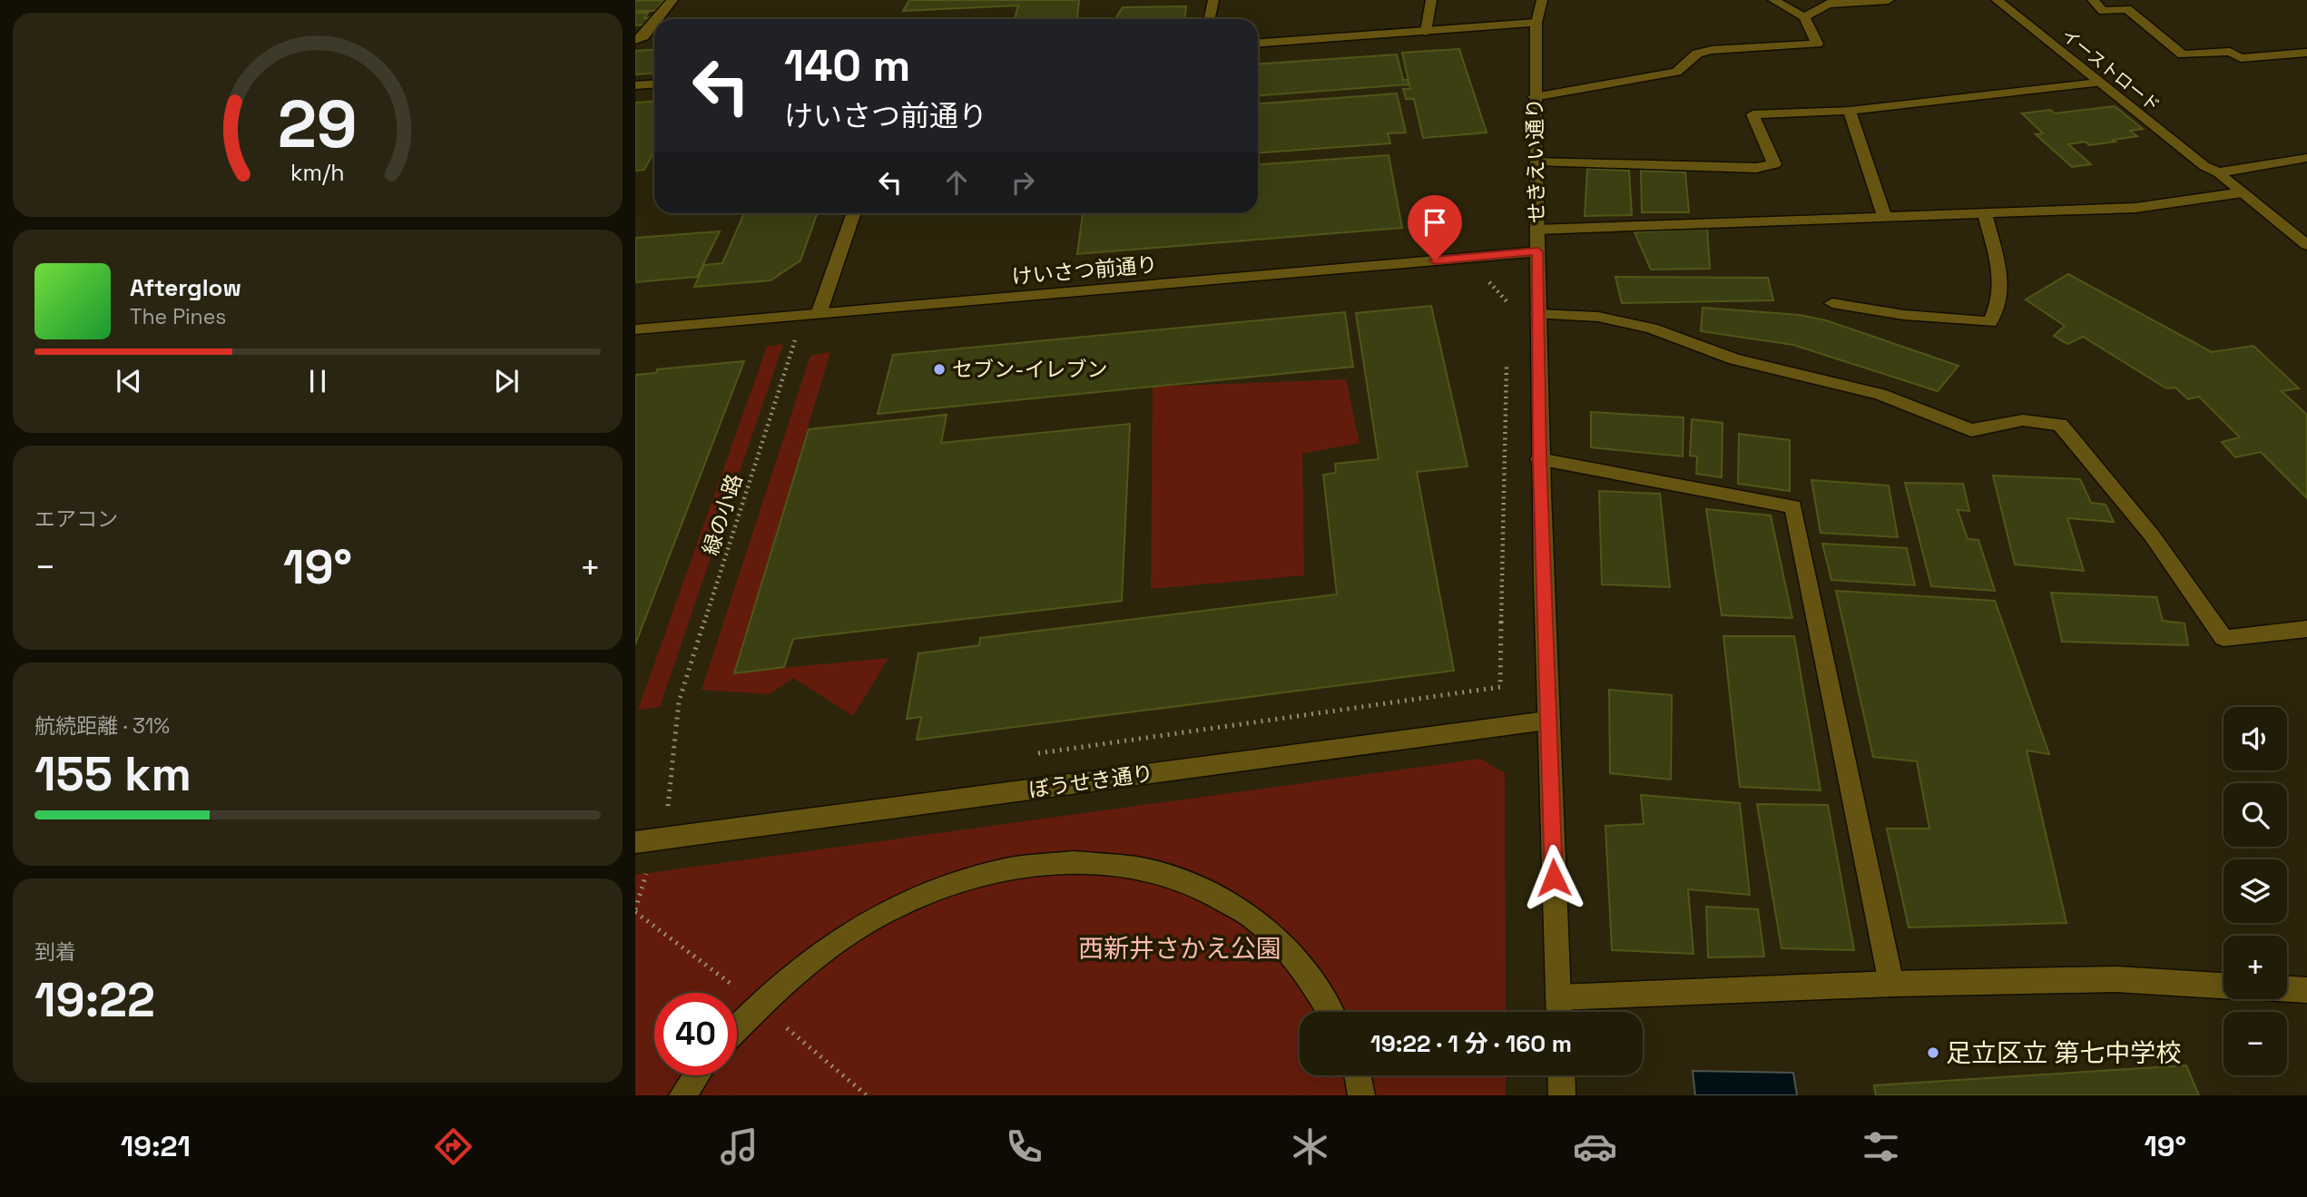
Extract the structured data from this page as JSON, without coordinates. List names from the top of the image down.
{
  "streets": {
    "street": [
      "イーストロード",
      "せきえい通り",
      "けいさつ前通り",
      "ぼうせき通り"
    ],
    "path": ["緑の小路"]
  },
  "crossings": [
    ["せきえい通り", "けいさつ前通り"],
    ["せきえい通り", "ぼうせき通り"]
  ],
  "parks": ["西新井さかえ公園"],
  "places": ["セブン-イレブン", "足立区立 第七中学校"],
  "page": {
    "turn": ["140 m", "けいさつ前通り"],
    "song": ["Afterglow", "The Pines"],
    "tile": [
      "エアコン",
      ["航続距離 · 31%", "155 km"],
      ["到着", "19:22"]
    ],
    "heat": ["−", "19°", "+"],
    "map_buttons": ["+", "−"],
    "limit": "40",
    "trip": "19:22 · 1 分 · 160 m",
    "tabs": ["19:21", "19°"],
    "gauge": ["29", "km/h"]
  }
}
